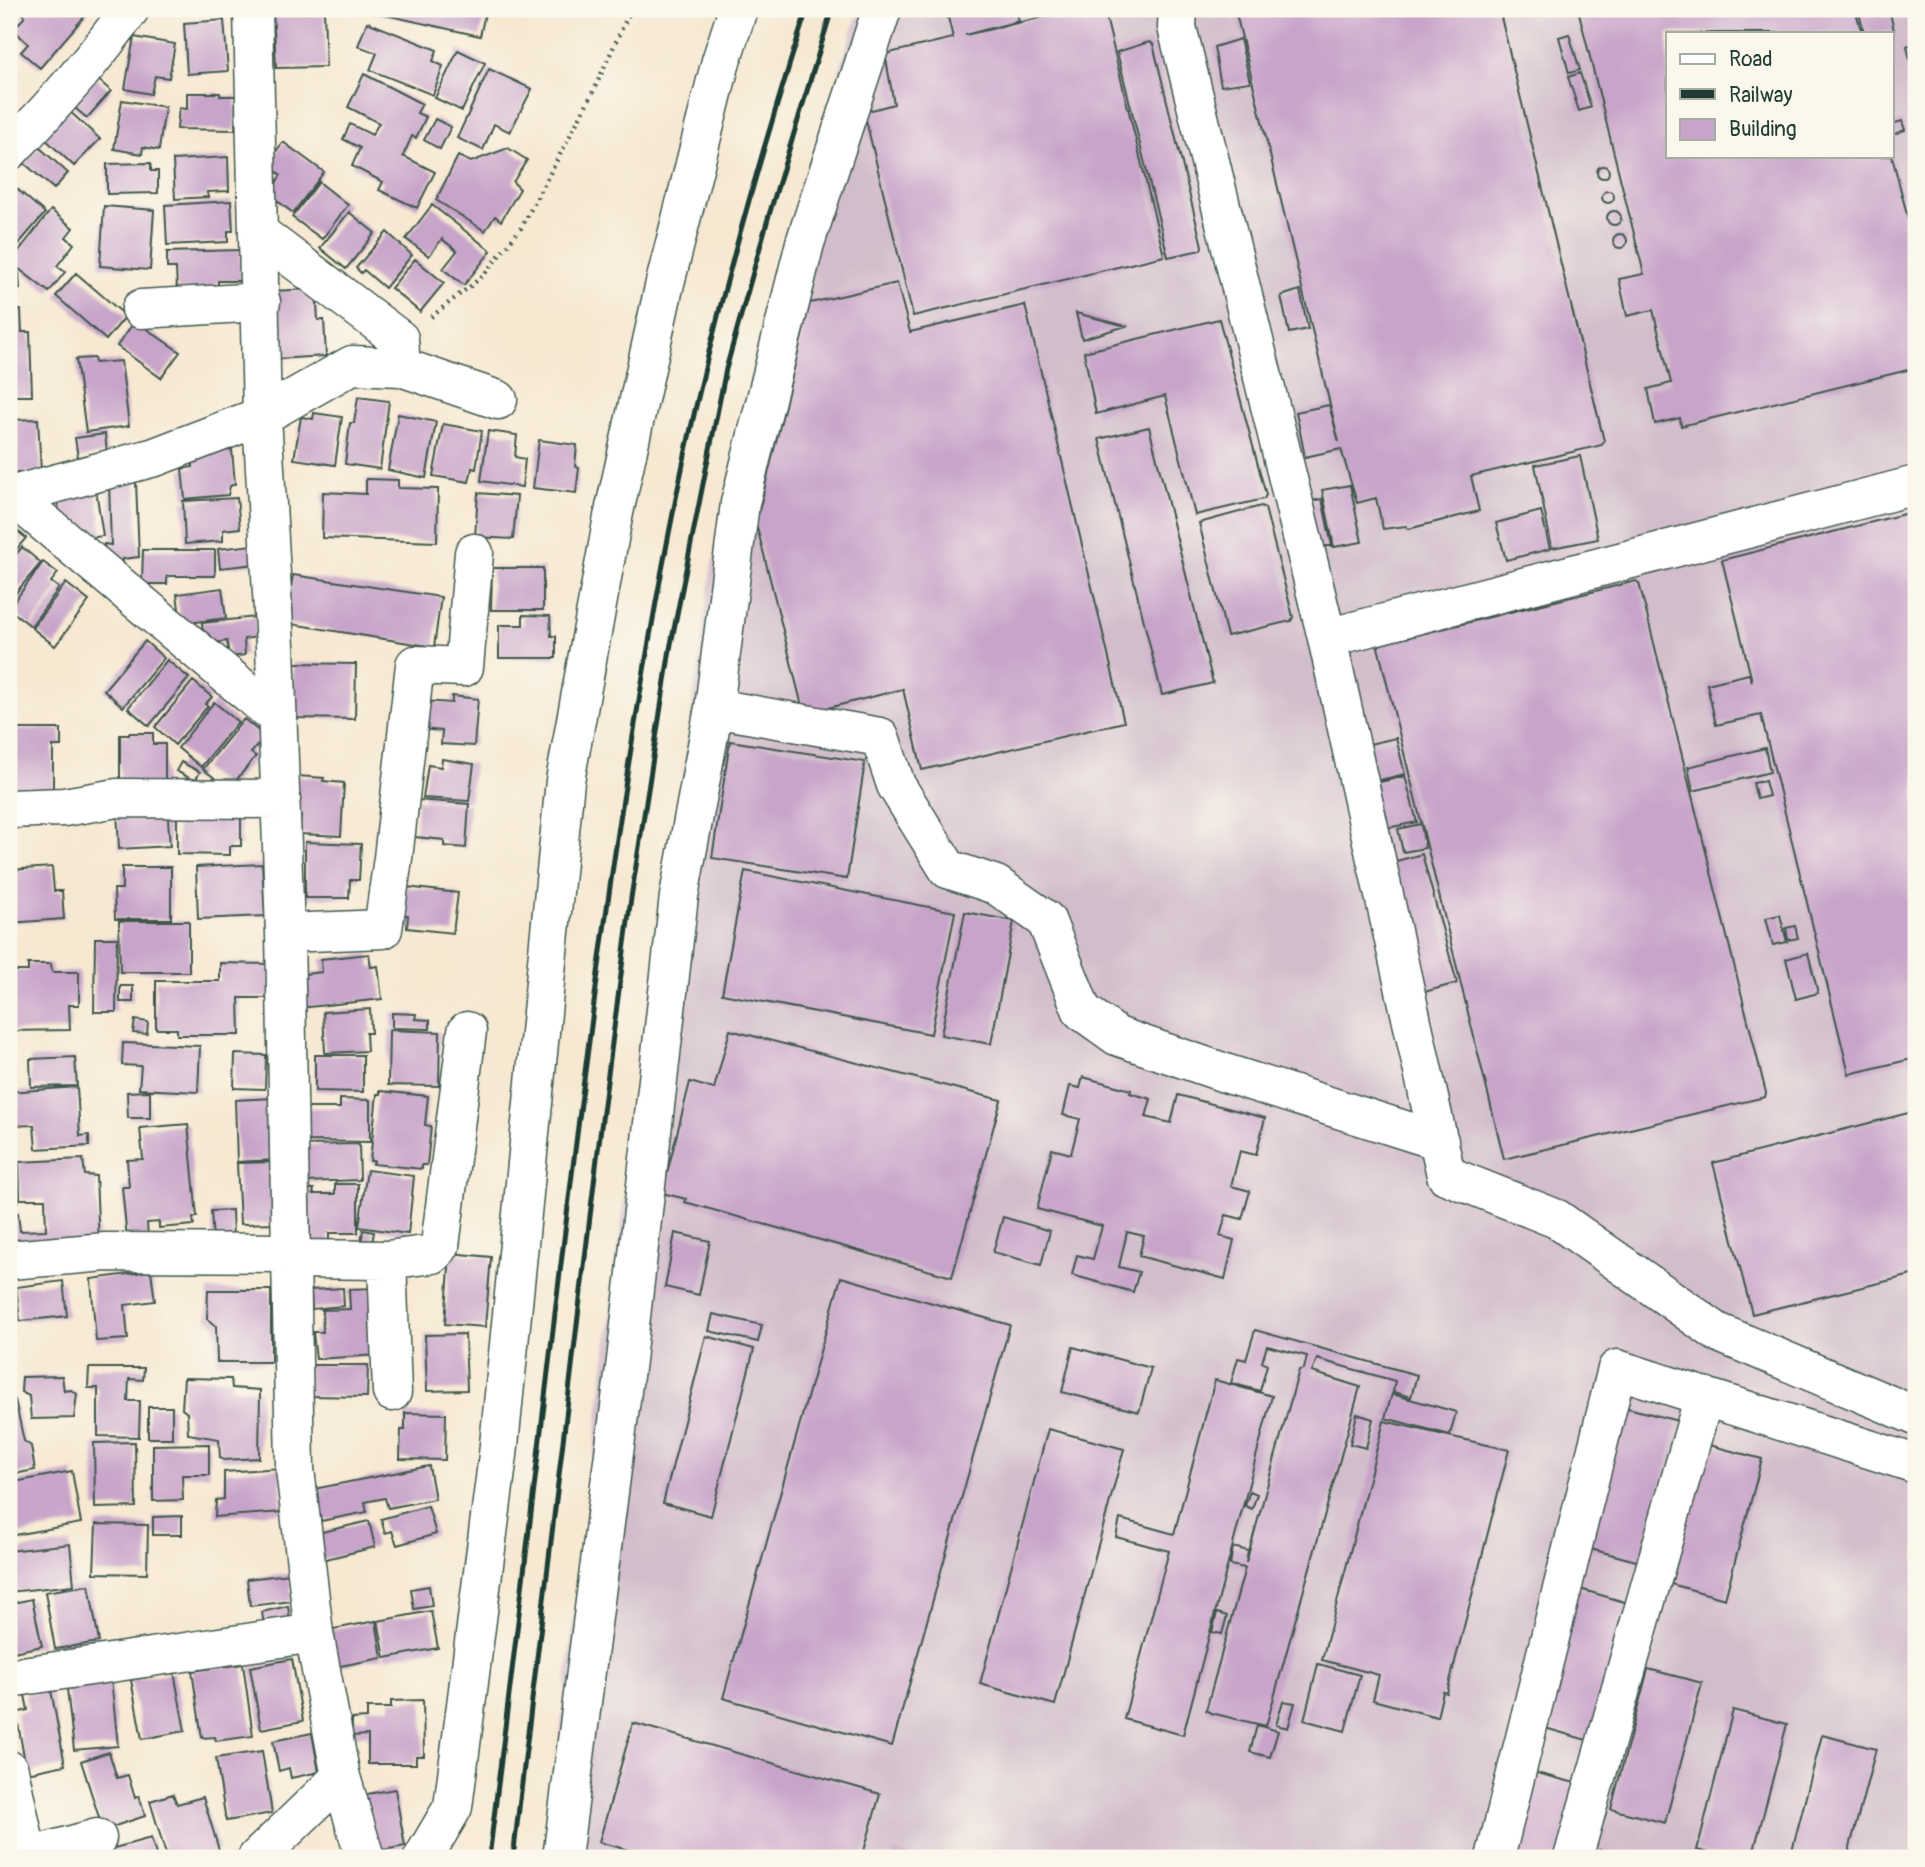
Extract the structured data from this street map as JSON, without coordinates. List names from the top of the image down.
{
  "legend": ["Road", "Railway", "Building"]
}
